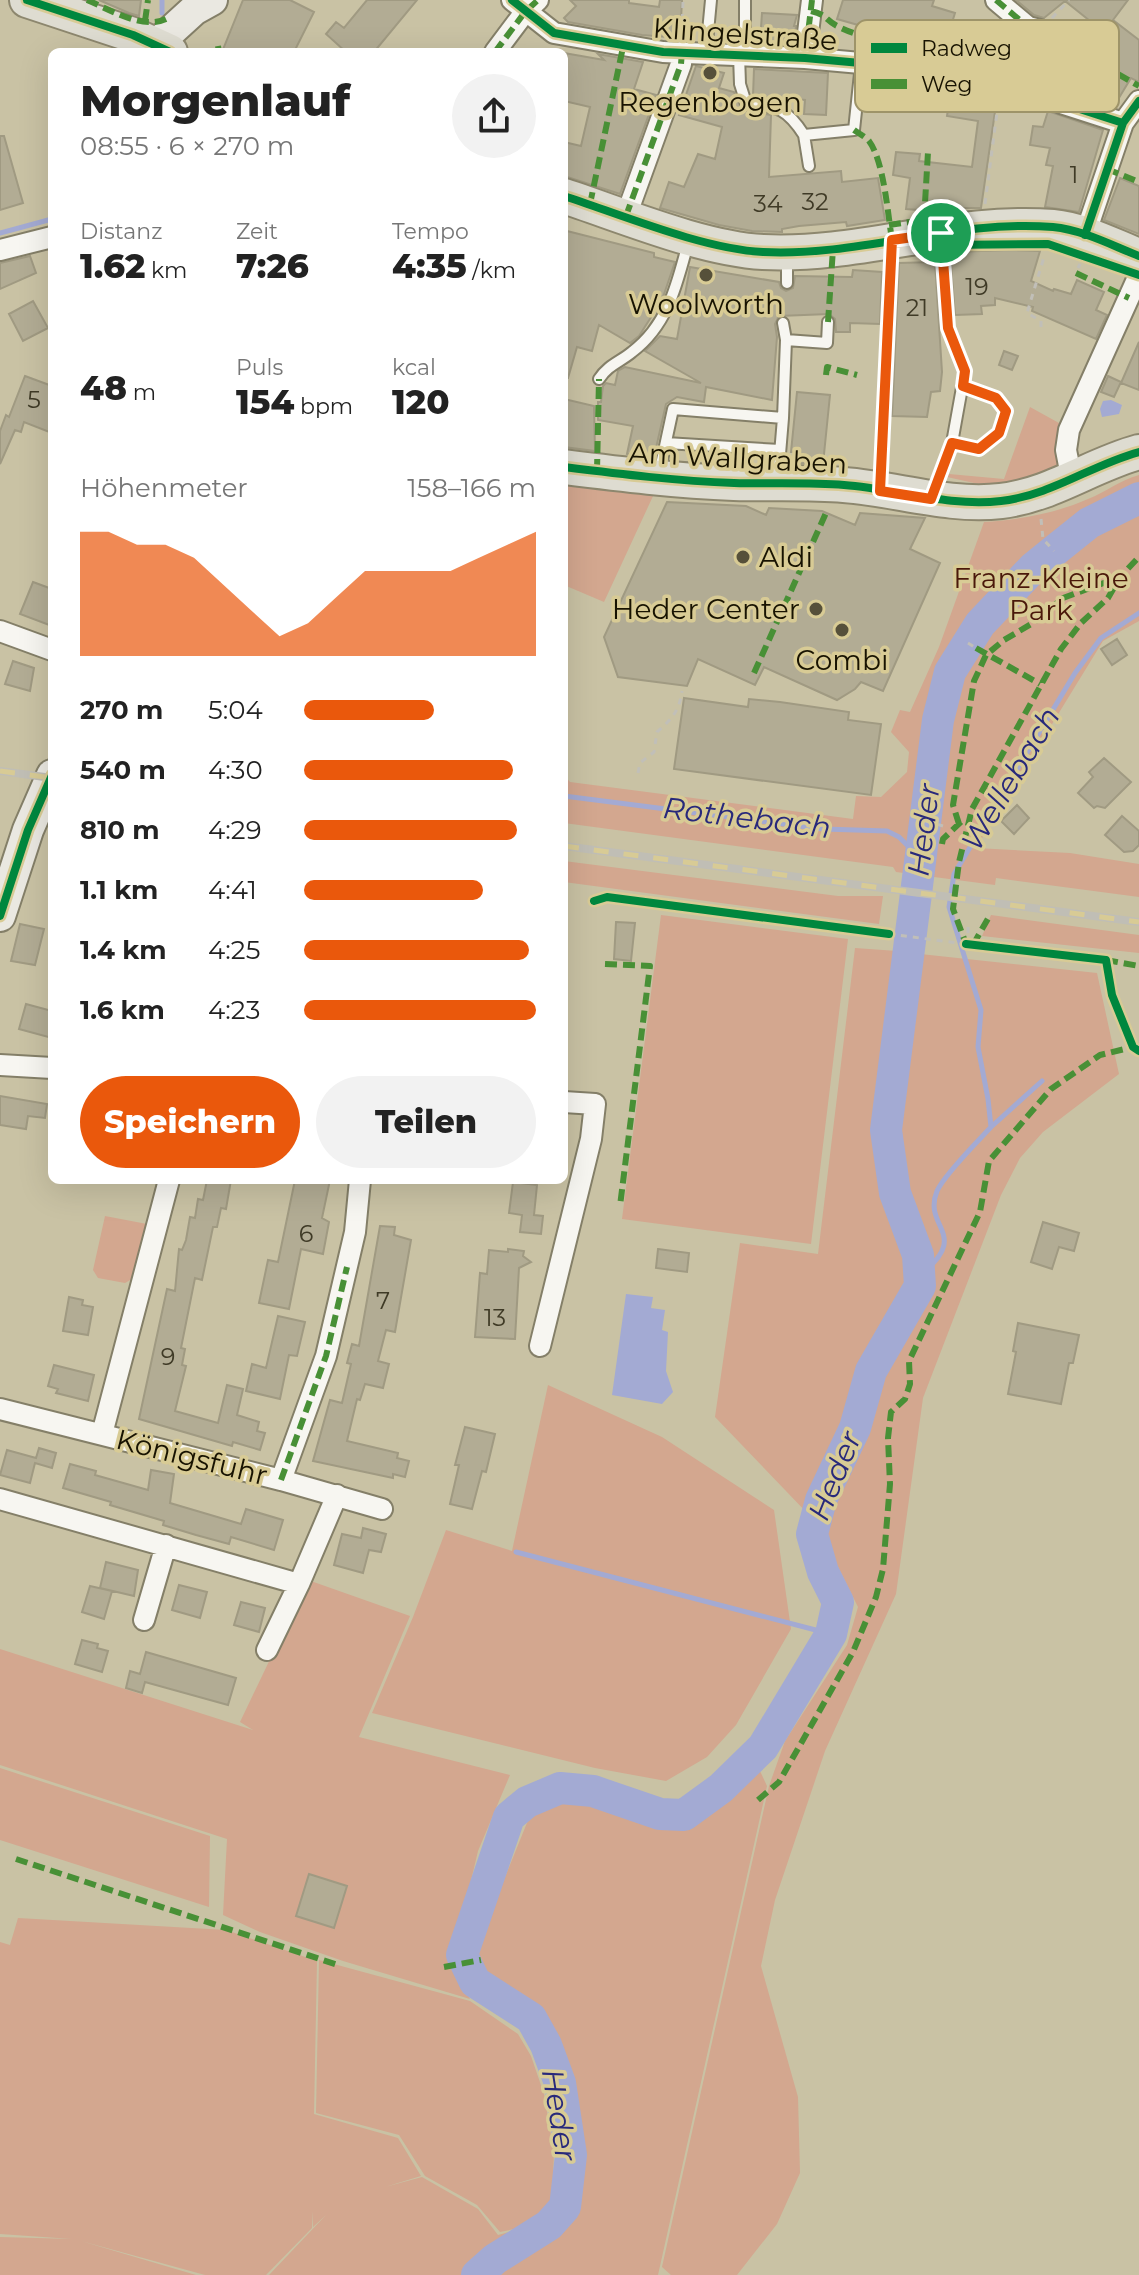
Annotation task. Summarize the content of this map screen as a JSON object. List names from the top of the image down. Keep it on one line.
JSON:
{"streets":{"main road":["Am Wallgraben"],"street":["Klingelstraße","Königsfuhr"]},"water":["Wellebach","Rothebach","Heder"],"parks":["Franz-Kleine Park"],"places":["Regenbogen","Woolworth","Aldi","Heder Center","Combi"],"house_numbers":["1","32","34","19","21","5","6","7","13","9"],"legend":["Radweg","Weg"],"page":{"heading":["Morgenlauf","08:55 · 6 × 270 m"],"stats":[["Distanz","1.62 km"],["Zeit","7:26"],["Tempo","4:35 /km"],["48 m"],["Puls","154 bpm"],["kcal","120"]],"chart":["Höhenmeter","158–166 m"],"list":[{"name":"270 m","note":"5:04"},{"name":"540 m","note":"4:30"},{"name":"810 m","note":"4:29"},{"name":"1.1 km","note":"4:41"},{"name":"1.4 km","note":"4:25"},{"name":"1.6 km","note":"4:23"}],"buttons":["Speichern","Teilen"]}}
